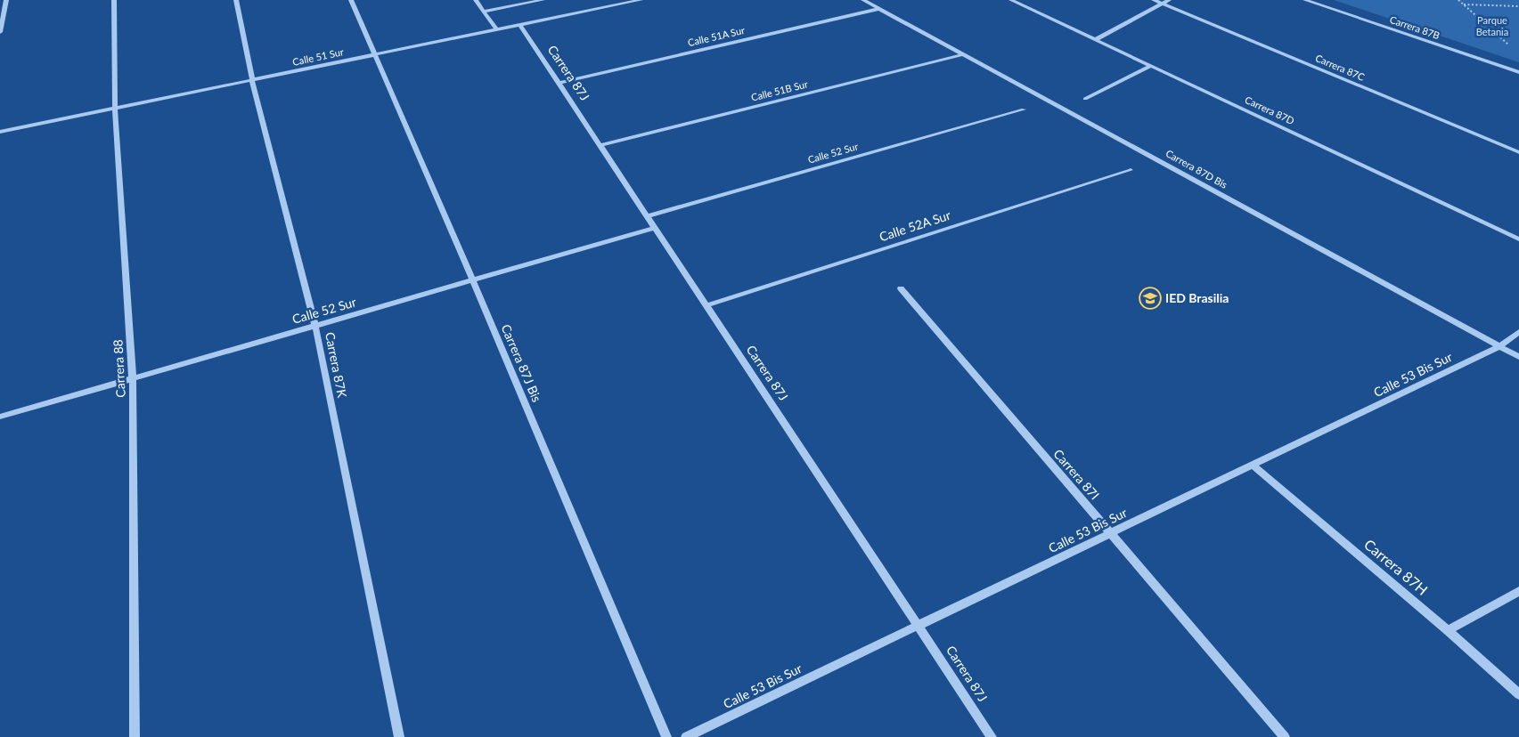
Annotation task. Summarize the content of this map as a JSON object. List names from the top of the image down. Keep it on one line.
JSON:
{"streets":{"street":["Carrera 87B","Calle 51A Sur","Calle 51 Sur","Carrera 87C","Carrera 87J","Calle 51B Sur","Carrera 87D","Calle 52 Sur","Carrera 87D Bis","Calle 52A Sur","Carrera 87J Bis","Carrera 87K","Carrera 88","Calle 53 Bis Sur","Carrera 87I","Carrera 87H"]},"crossings":[["Calle 51A Sur","Carrera 87J"],["Calle 51A Sur","Carrera 87D Bis"],["Calle 51 Sur","Carrera 87J"],["Calle 51 Sur","Carrera 87J Bis"],["Calle 51 Sur","Carrera 87K"],["Calle 51 Sur","Carrera 88"],["Carrera 87J","Calle 51B Sur"],["Carrera 87J","Calle 52 Sur"],["Carrera 87J","Calle 52A Sur"],["Carrera 87J","Calle 53 Bis Sur"],["Calle 51B Sur","Carrera 87D Bis"],["Calle 52 Sur","Carrera 87J Bis"],["Calle 52 Sur","Carrera 87K"],["Calle 52 Sur","Carrera 88"],["Carrera 87D Bis","Calle 53 Bis Sur"],["Calle 53 Bis Sur","Carrera 87I"],["Calle 53 Bis Sur","Carrera 87H"]],"parks":["Parque Betania"],"places":{"school or university":["IED Brasilia"]}}
